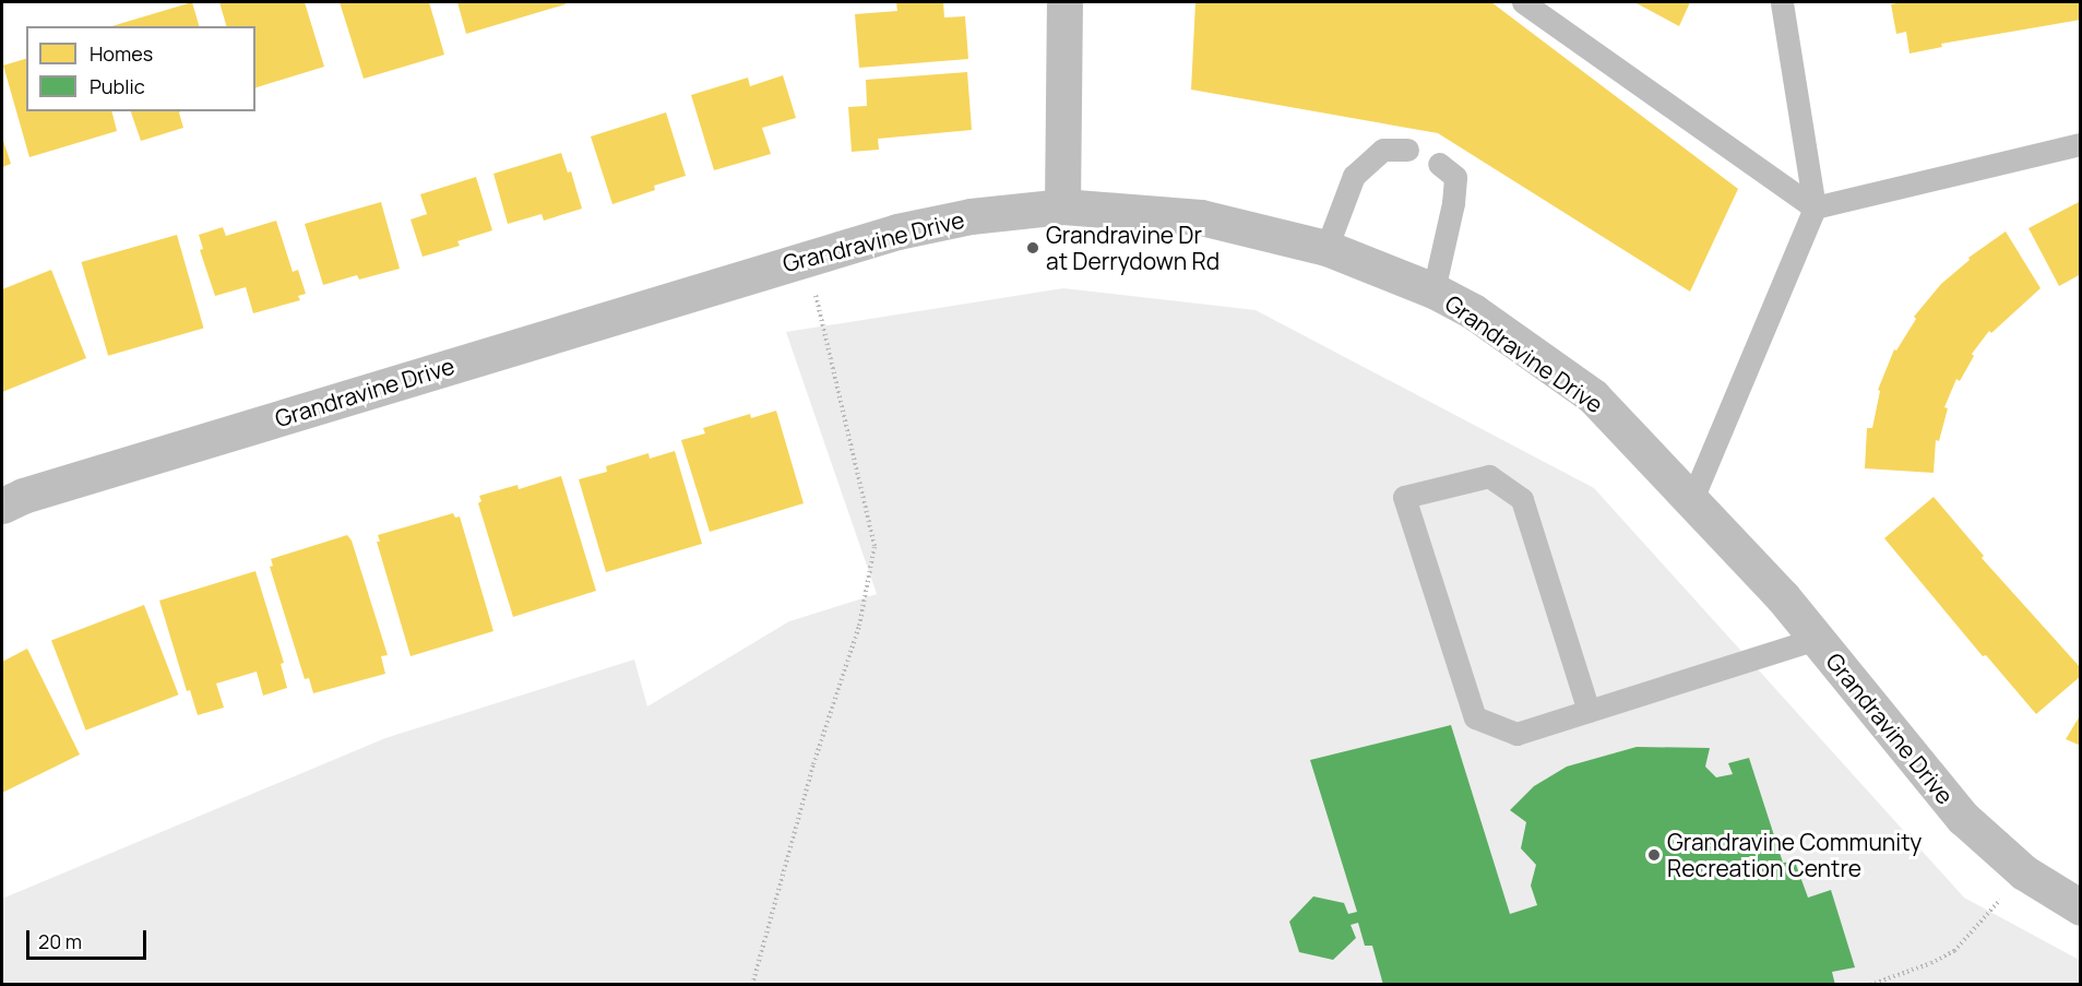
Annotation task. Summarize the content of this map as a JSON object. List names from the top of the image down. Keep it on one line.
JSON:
{"streets":{"street":["Grandravine Drive"]},"places":["Grandravine Dr at Derrydown Rd","Grandravine Community Recreation Centre"],"legend":["Homes","Public"],"scale_bar":"20 m"}
